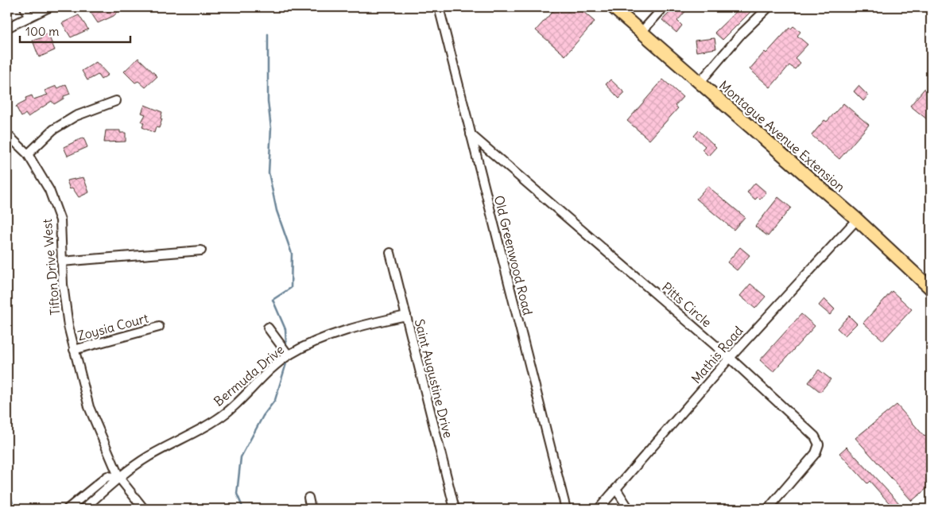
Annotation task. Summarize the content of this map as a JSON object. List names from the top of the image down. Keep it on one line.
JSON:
{"streets":{"highway":["Montague Avenue Extension"],"street":["Old Greenwood Road","Tifton Drive West","Pitts Circle","Zoysia Court","Mathis Road","Bermuda Drive","Saint Augustine Drive"]},"crossings":[["Montague Avenue Extension","Mathis Road"],["Old Greenwood Road","Pitts Circle"],["Tifton Drive West","Zoysia Court"],["Tifton Drive West","Bermuda Drive"],["Pitts Circle","Mathis Road"],["Bermuda Drive","Saint Augustine Drive"]],"scale_bar":"100 m"}
